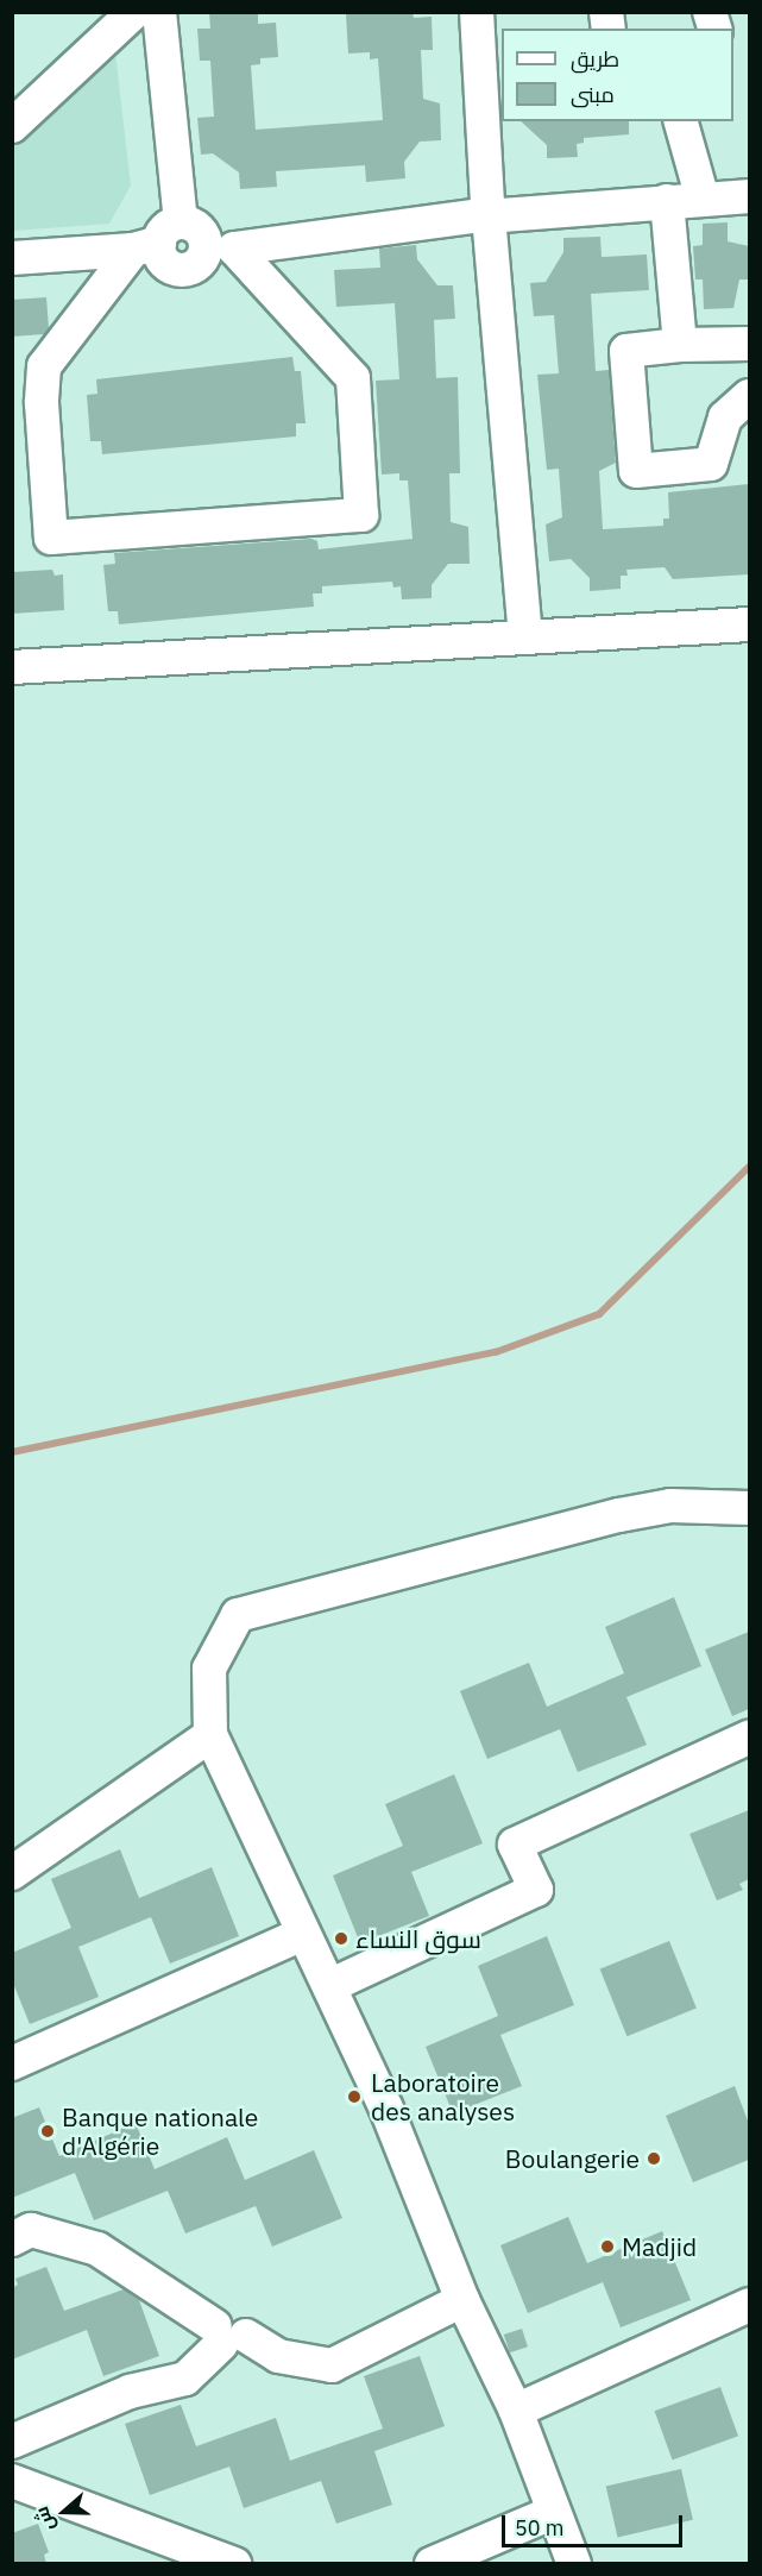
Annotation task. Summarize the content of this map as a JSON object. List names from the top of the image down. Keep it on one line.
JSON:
{"places":["سوق النساء","Laboratoire des analyses","Banque nationale d'Algérie","Boulangerie","Madjid"],"legend":["طريق","مبنى"],"scale_bar":"50 m","north":"left"}
